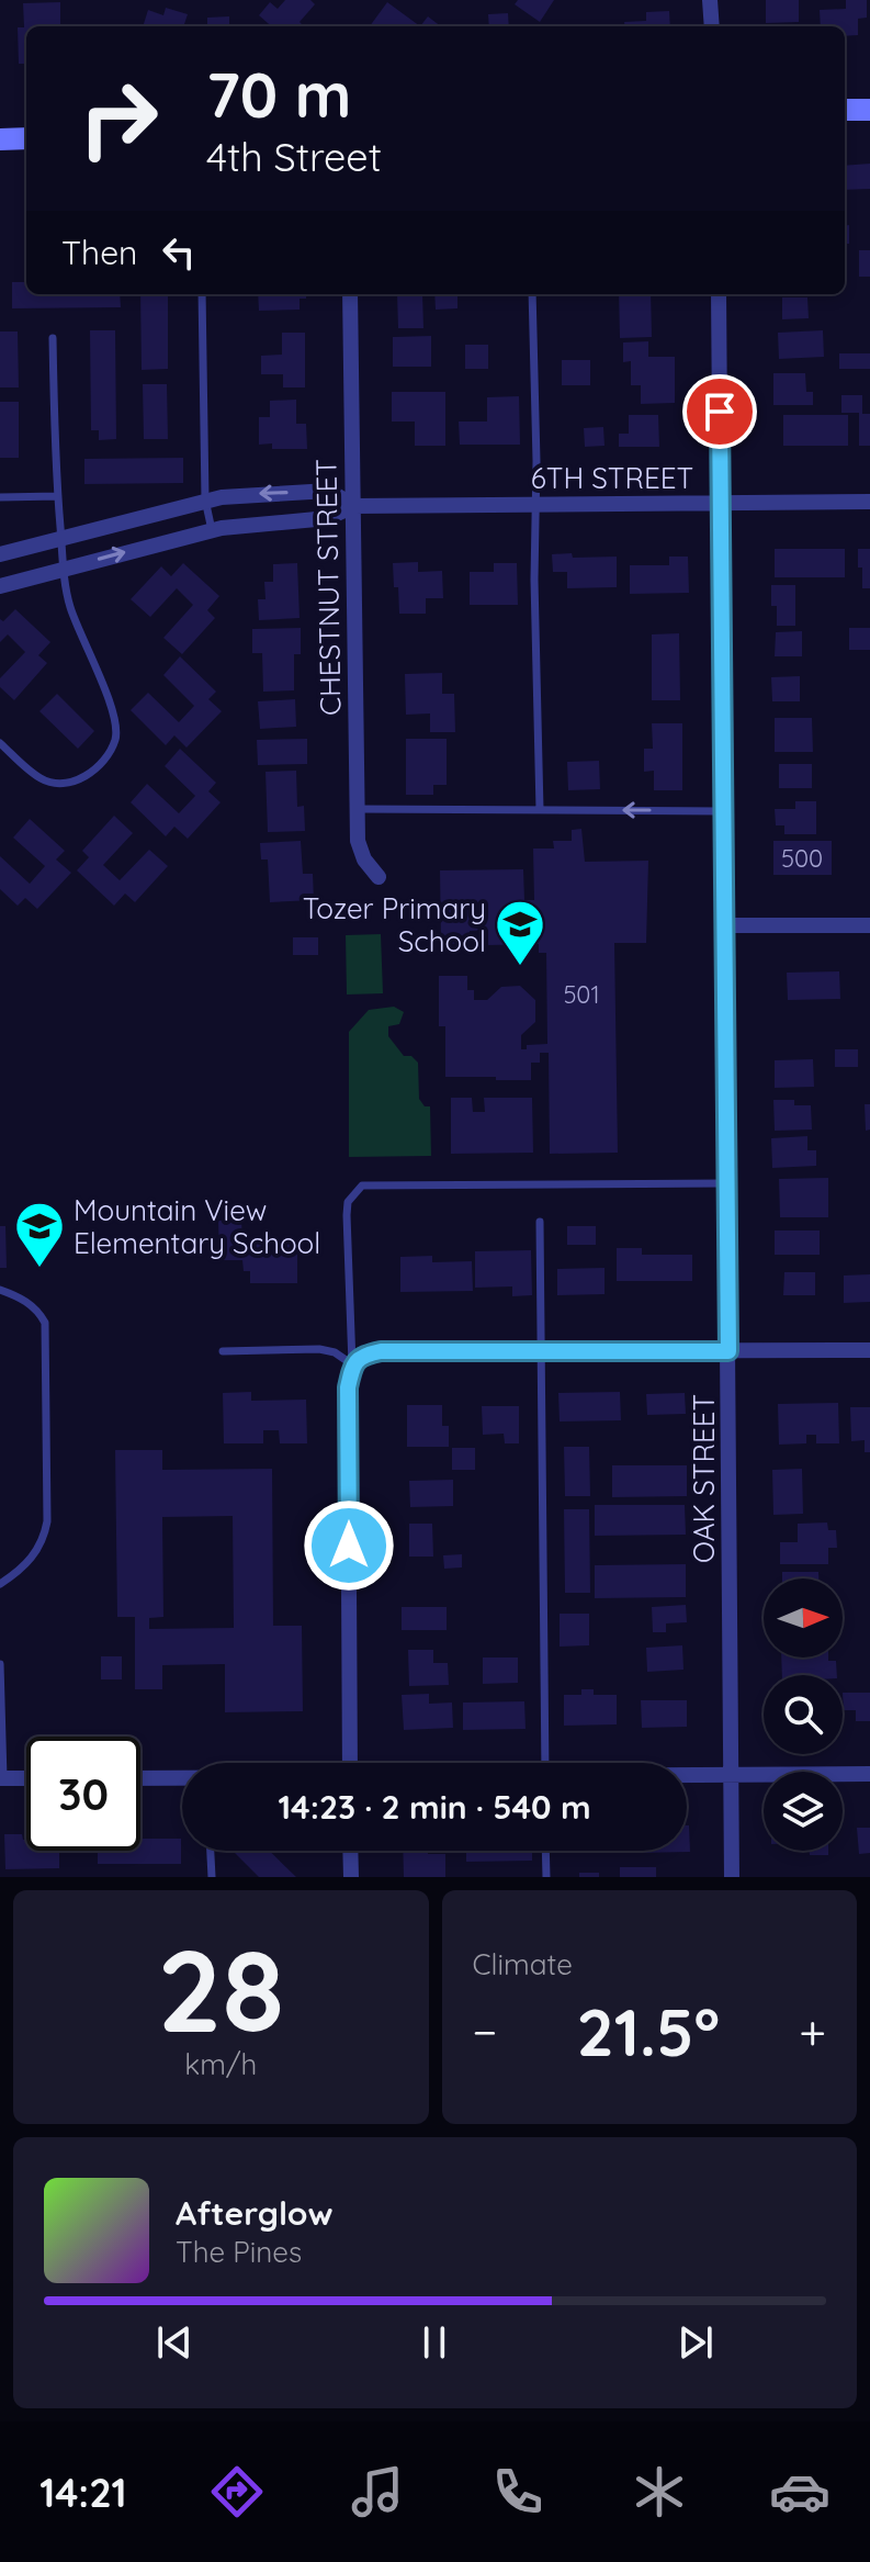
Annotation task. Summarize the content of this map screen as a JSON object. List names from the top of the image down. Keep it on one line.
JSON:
{"streets":{"street":["6TH STREET","CHESTNUT STREET","OAK STREET"]},"crossings":[["6TH STREET","CHESTNUT STREET"],["6TH STREET","OAK STREET"]],"places":{"school or university":["Tozer Primary School","Mountain View Elementary School"]},"house_numbers":["500","501"],"north":"right","page":{"turn":["70 m","4th Street"],"then":"Then","limit":"30","trip":"14:23 · 2 min · 540 m","tile":[["28","km/h"],"Climate"],"heat":["−","21.5°","+"],"song":["Afterglow","The Pines"],"tabs":"14:21"}}
